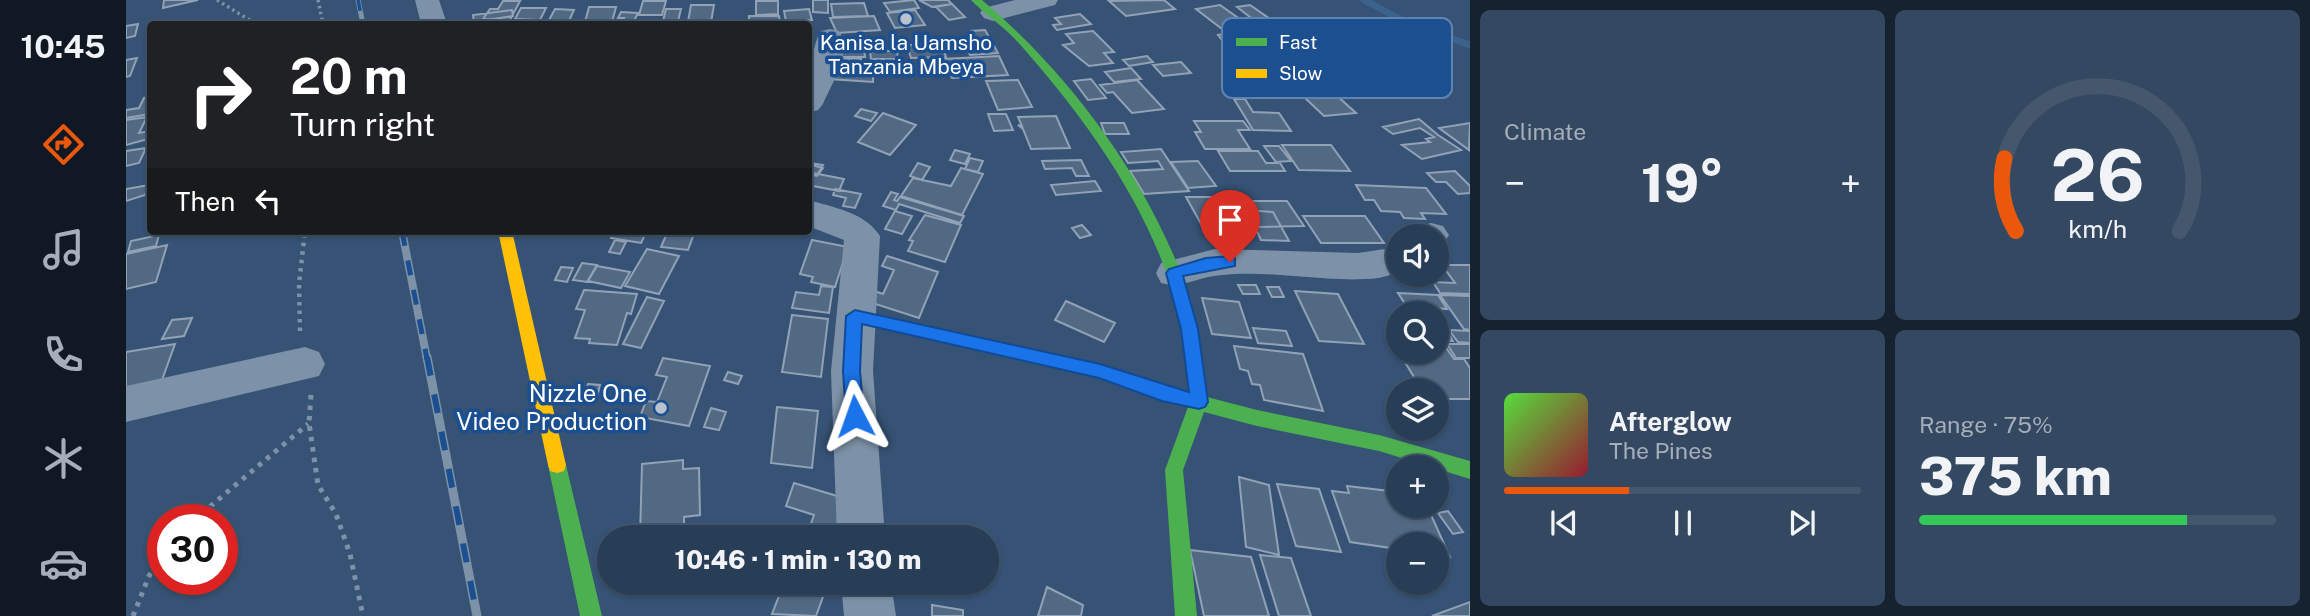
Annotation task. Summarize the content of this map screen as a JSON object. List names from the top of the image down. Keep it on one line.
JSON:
{"places":["Kanisa la Uamsho Tanzania Mbeya","Nizzle One Video Production"],"legend":["Fast","Slow"],"page":{"tabs":"10:45","tile":["Climate",["Range · 75%","375 km"]],"turn":["20 m","Turn right"],"heat":["−","19°","+"],"then":"Then","map_buttons":["+","−"],"song":["Afterglow","The Pines"],"limit":"30","trip":"10:46 · 1 min · 130 m","gauge":["26","km/h"]}}
